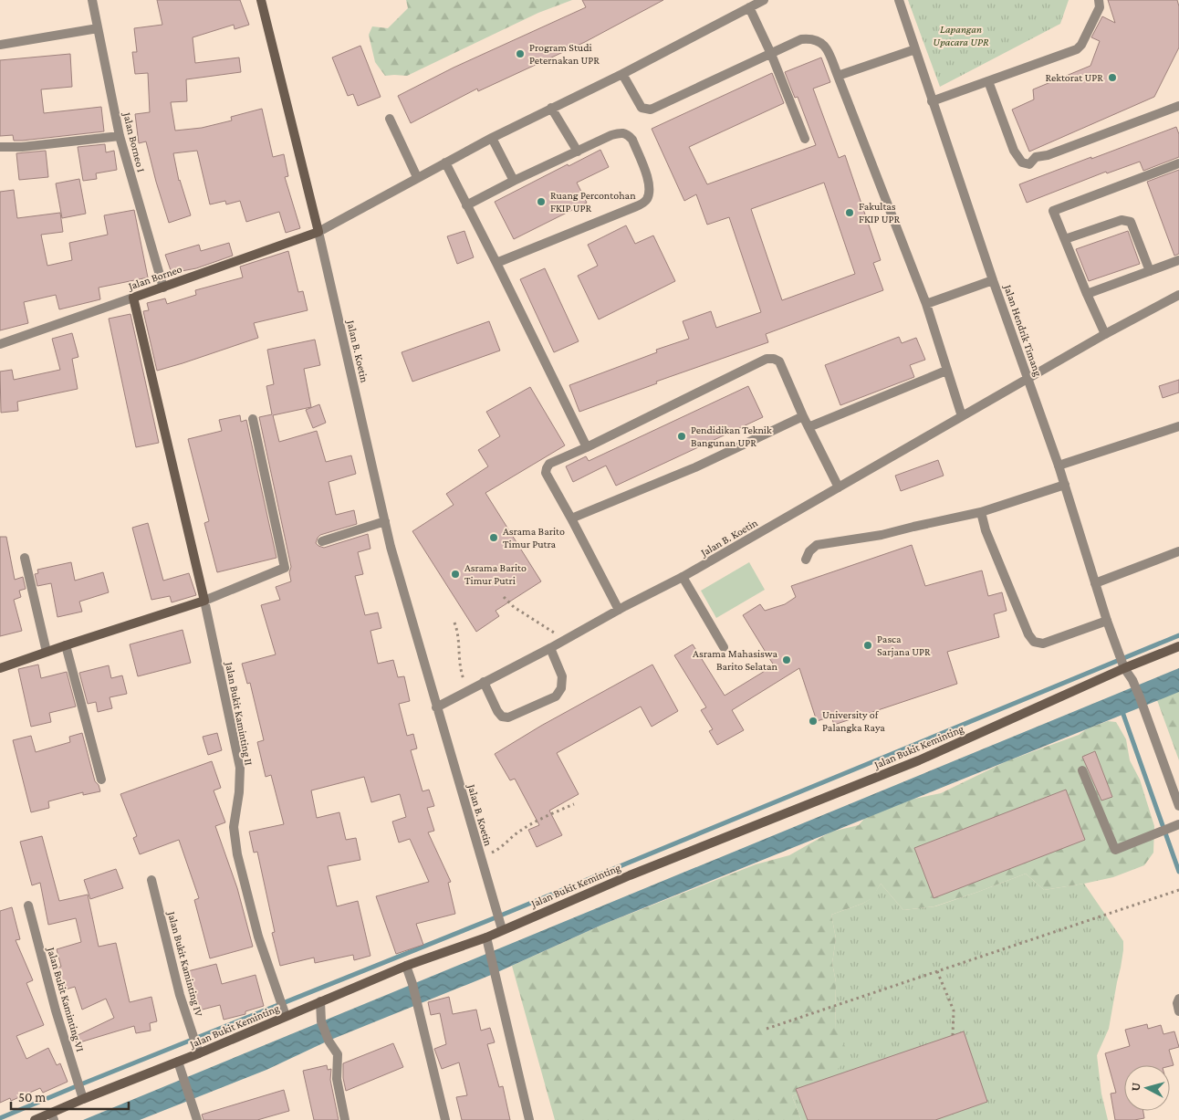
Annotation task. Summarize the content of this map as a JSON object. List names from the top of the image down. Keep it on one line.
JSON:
{"streets":{"main road":["Jalan Borneo","Jalan B. Koetin","Jalan Bukit Keminting"],"street":["Jalan Borneo I","Jalan Hendrik Timang","Jalan Bukit Kaminting II","Jalan Bukit Kaminting IV","Jalan Bukit Kaminting VI"]},"crossings":[["Jalan Borneo I","Jalan Borneo"],["Jalan Borneo","Jalan B. Koetin"],["Jalan Hendrik Timang","Jalan B. Koetin"],["Jalan Hendrik Timang","Jalan Bukit Keminting"],["Jalan B. Koetin","Jalan Bukit Keminting"],["Jalan Bukit Kaminting II","Jalan Bukit Keminting"],["Jalan Bukit Keminting","Jalan Bukit Kaminting IV"],["Jalan Bukit Keminting","Jalan Bukit Kaminting VI"]],"parks":["Lapangan Upacara UPR"],"places":["Program Studi Peternakan UPR","Rektorat UPR","Ruang Percontohan FKIP UPR","Fakultas FKIP UPR","Pendidikan Teknik Bangunan UPR","Asrama Barito Timur Putra","Asrama Barito Timur Putri","Pasca Sarjana UPR","Asrama Mahasiswa Barito Selatan","University of Palangka Raya"],"scale_bar":"50 m","north":"left"}
